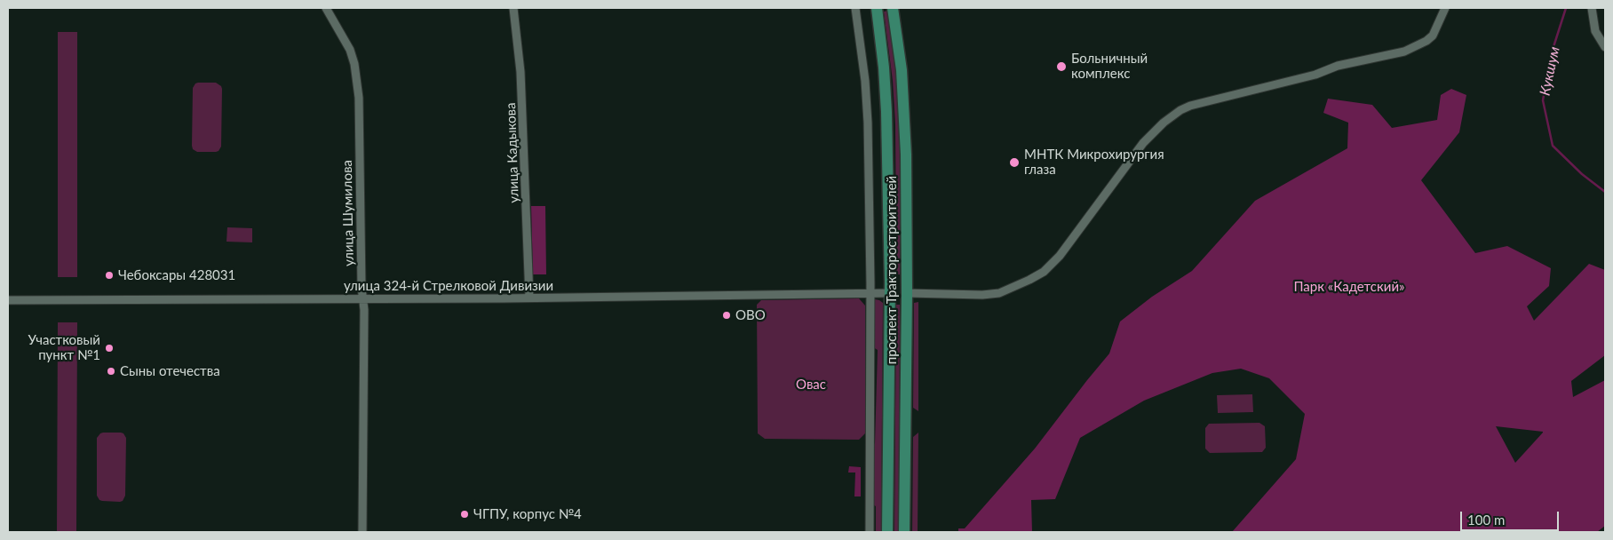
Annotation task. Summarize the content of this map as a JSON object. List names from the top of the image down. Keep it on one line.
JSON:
{"streets":{"main road":["проспект Тракторостроителей"],"street":["улица Кадыкова","улица Шумилова","улица 324-й Стрелковой Дивизии"]},"crossings":[["улица Кадыкова","улица 324-й Стрелковой Дивизии"],["улица Шумилова","улица 324-й Стрелковой Дивизии"],["проспект Тракторостроителей","улица 324-й Стрелковой Дивизии"]],"water":["Кукшум"],"parks":["Парк «Кадетский»","Овас"],"places":["Больничный комплекс","МНТК Микрохирургия глаза","Чебоксары 428031","ОВО","Участковый пункт №1","Сыны отечества","ЧГПУ, корпус №4"],"scale_bar":"100 m"}
